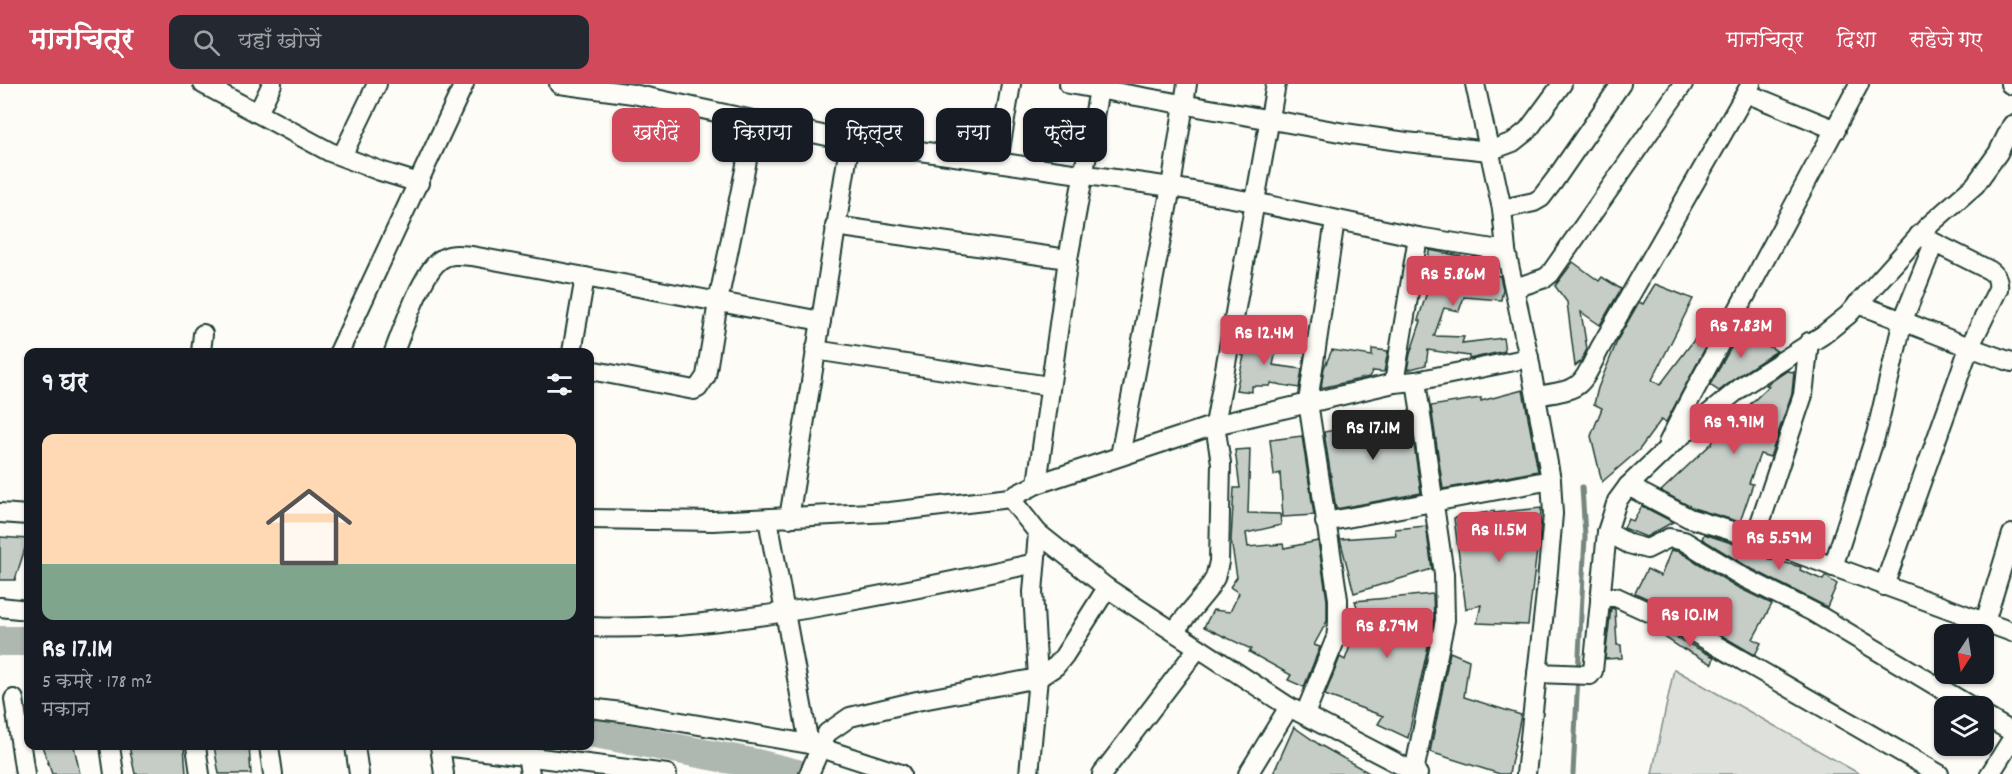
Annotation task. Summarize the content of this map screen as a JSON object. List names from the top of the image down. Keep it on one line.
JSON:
{"north":"bottom","page":{"header":"मानचित्र","search":"यहाँ खोजें","nav":["मानचित्र","दिशा","सहेजे गए"],"chip":["खरीदें","किराया","फ़िल्टर","नया","फ़्लैट"],"price":["Rs 5.86M","Rs 7.83M","Rs 12.4M","Rs 9.91M","Rs 17.1M","Rs 11.5M","Rs 5.59M","Rs 10.1M","Rs 8.79M"],"heading":"9 घर","list":[{"name":"Rs 17.1M","note":"5 कमरे · 178 m² · मकान"}]}}
